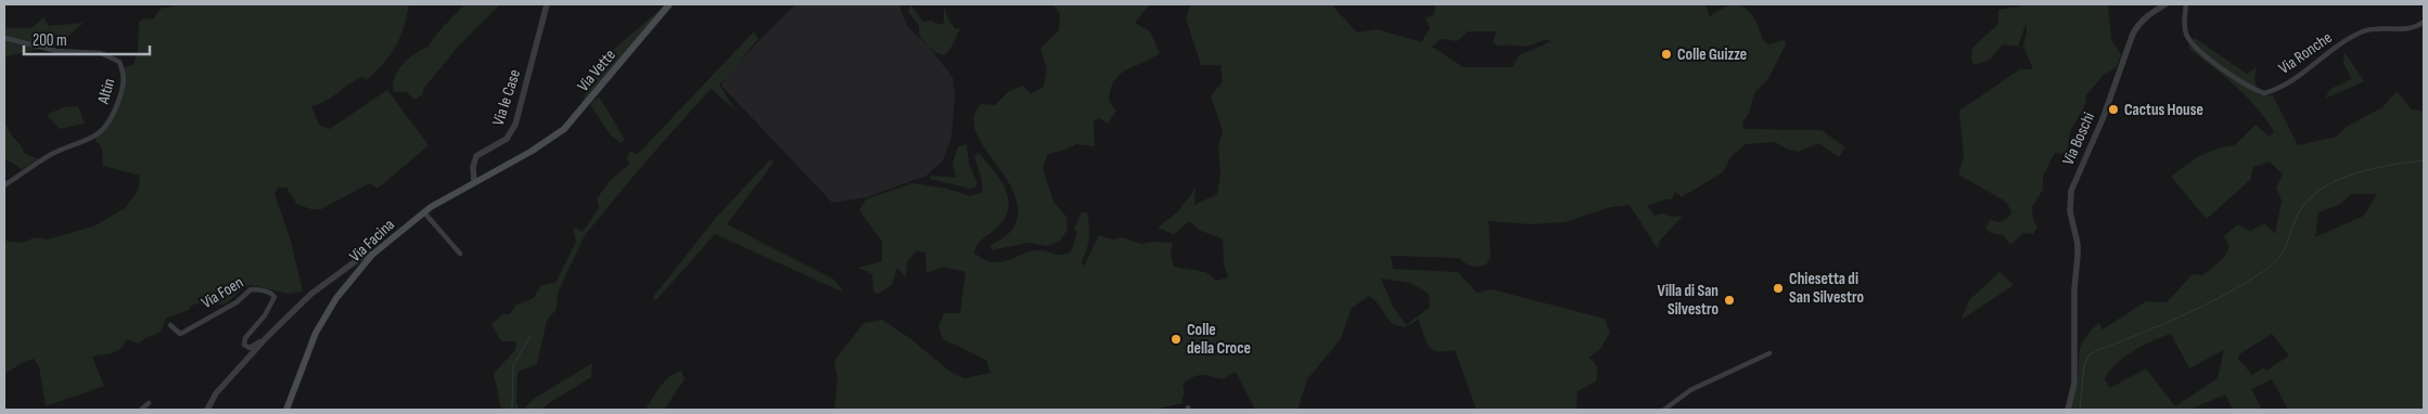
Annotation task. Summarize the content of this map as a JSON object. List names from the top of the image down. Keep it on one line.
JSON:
{"streets":{"main road":["Via Vette","Via Facina"],"street":["Via Ronche","Altin","Via le Case","Via Boschi","Via Foen"]},"crossings":[["Via Vette","Via Facina"],["Via le Case","Via Facina"],["Via Facina","Via Foen"]],"places":["Colle Guizze","Cactus House","Chiesetta di San Silvestro","Villa di San Silvestro","Colle della Croce"],"scale_bar":"200 m"}
